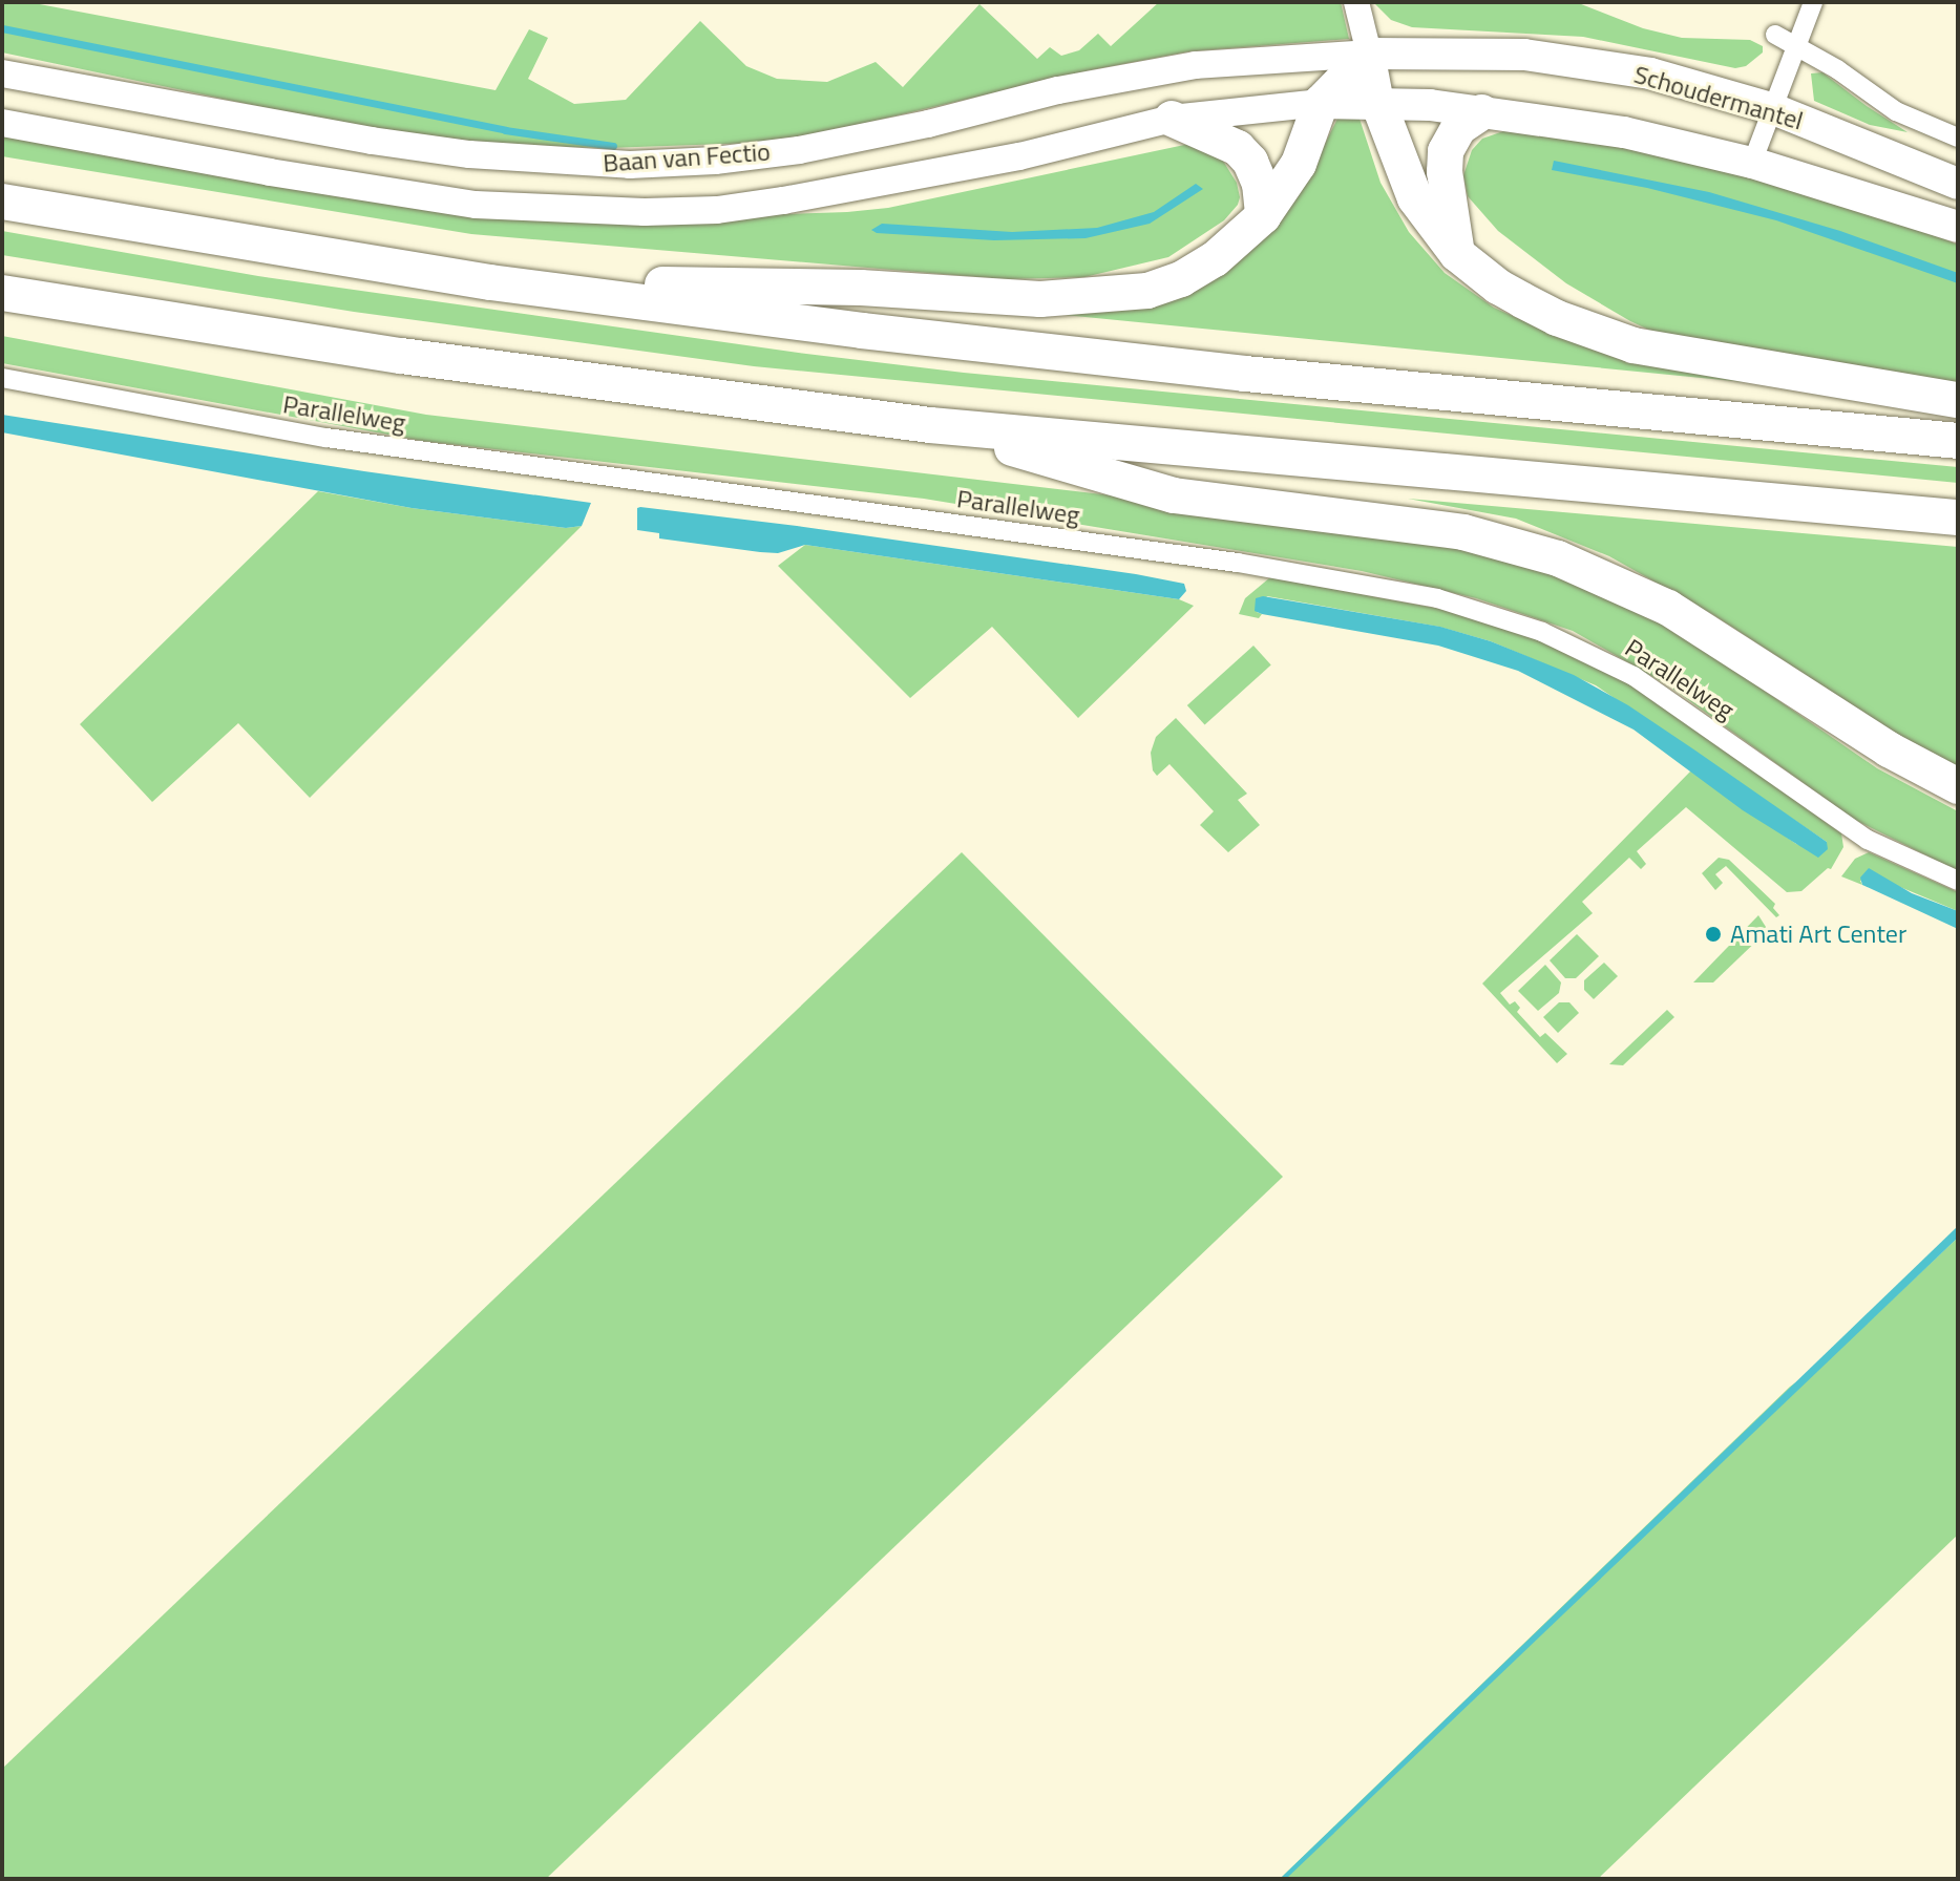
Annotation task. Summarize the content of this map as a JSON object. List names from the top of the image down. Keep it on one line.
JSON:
{"streets":{"main road":["Schoudermantel","Baan van Fectio"],"street":["Parallelweg"]},"crossings":[["Schoudermantel","Baan van Fectio"]],"places":["Amati Art Center"]}
